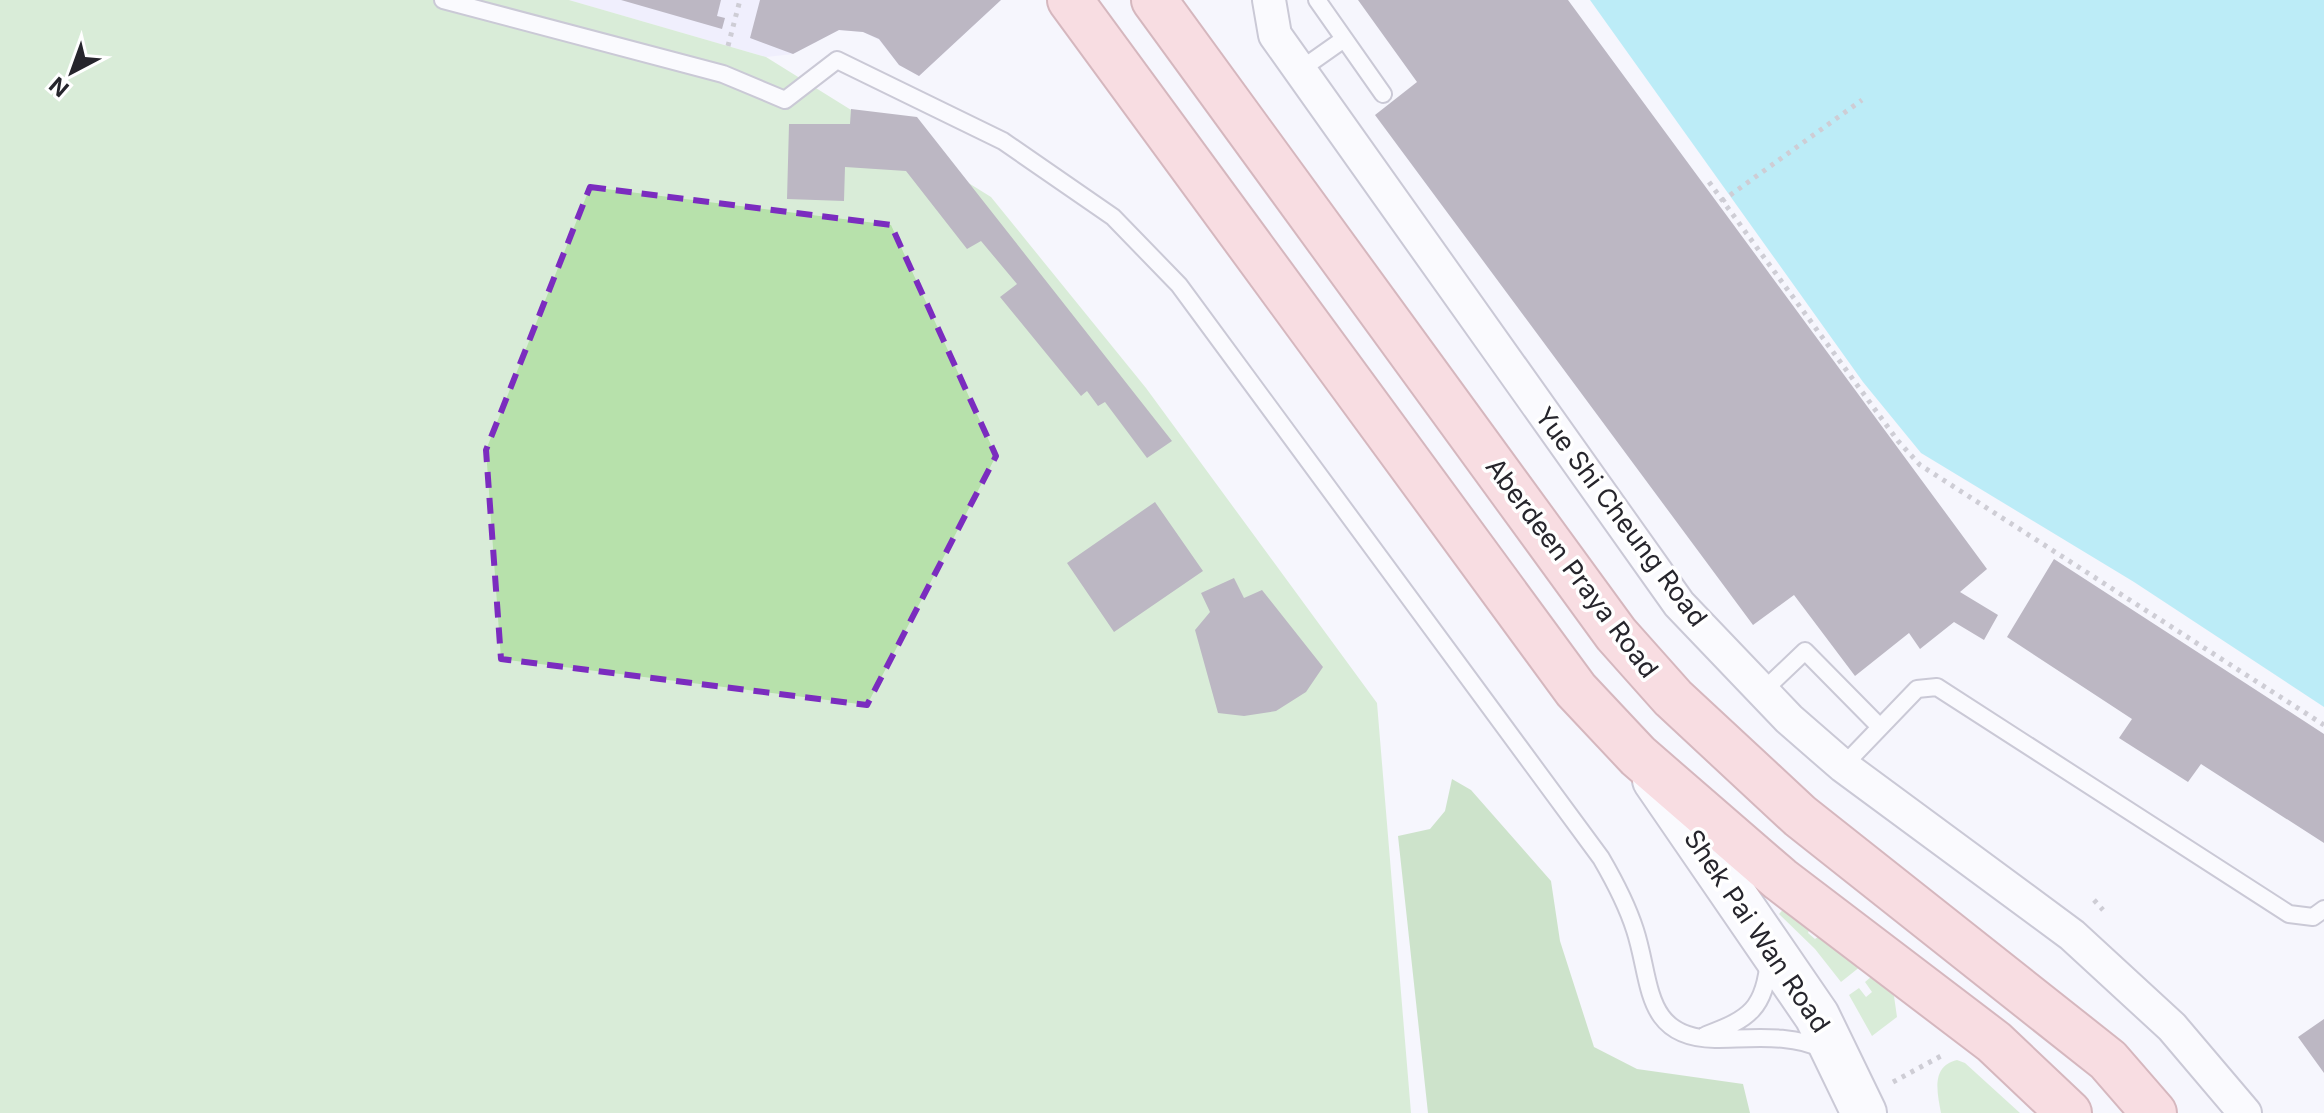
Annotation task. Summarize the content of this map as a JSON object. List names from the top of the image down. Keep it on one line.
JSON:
{"streets":{"main road":["Aberdeen Praya Road","Shek Pai Wan Road"],"street":["Yue Shi Cheung Road"]},"north":"bottom left"}
